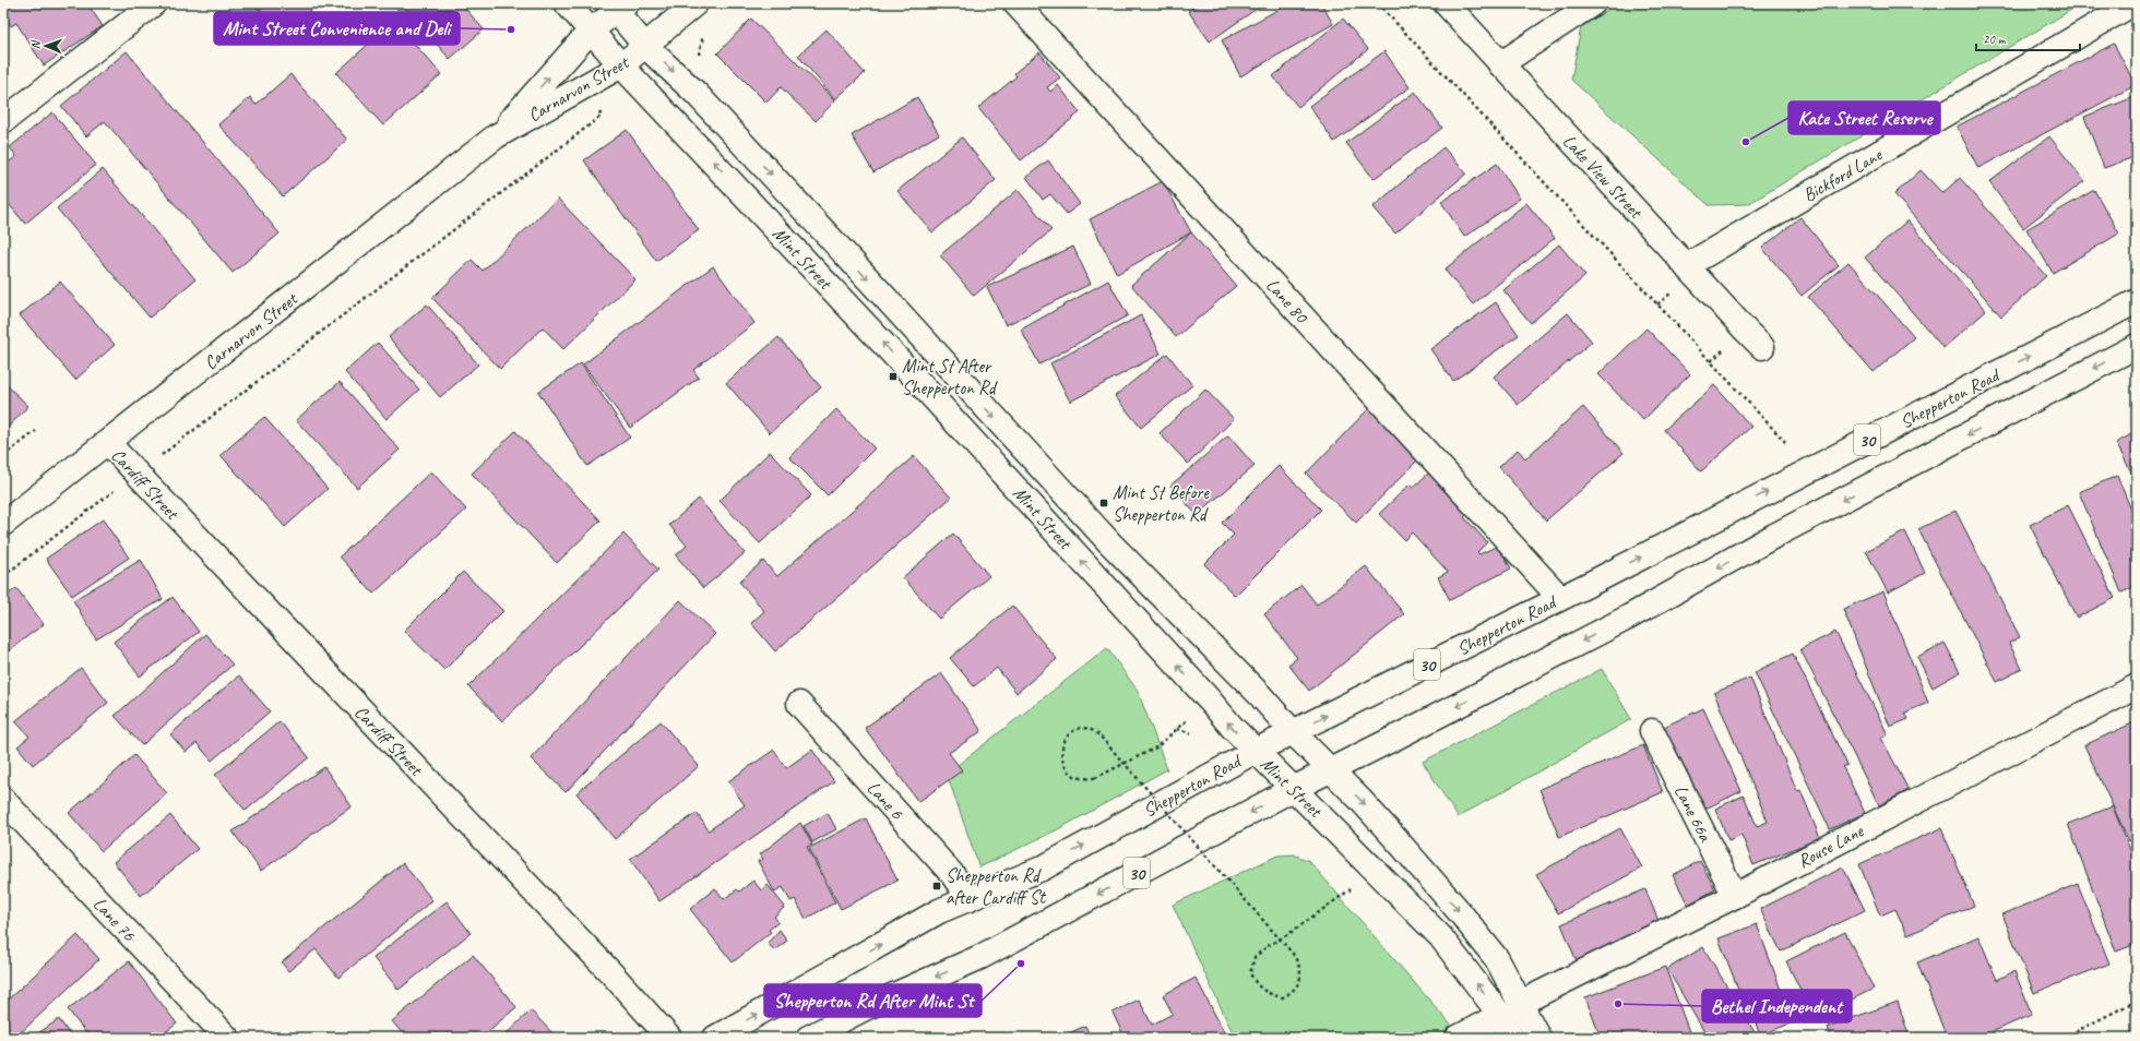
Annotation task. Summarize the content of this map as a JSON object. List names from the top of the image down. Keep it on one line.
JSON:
{"streets":{"main road":["Carnarvon Street","Bickford Lane","Lake View Street","Mint Street","Lane 80","Shepperton Road","30","Cardiff Street","Lane 6","Lane 66a","Rouse Lane","Lane 76"]},"crossings":[["Carnarvon Street","Mint Street"],["Carnarvon Street","Cardiff Street"],["Bickford Lane","Lake View Street"],["Mint Street","Shepperton Road"],["Mint Street","30"],["Mint Street","Rouse Lane"],["Lane 80","Shepperton Road"],["Shepperton Road","Lane 6"],["Lane 66a","Rouse Lane"]],"places":{"other":["Mint Street Convenience and Deli","Kate Street Reserve","Shepperton Rd After Mint St","Bethel Independent"],"transit":["Mint St After Shepperton Rd","Mint St Before Shepperton Rd","Shepperton Rd after Cardiff St"]},"scale_bar":"20 m","north":"left"}
